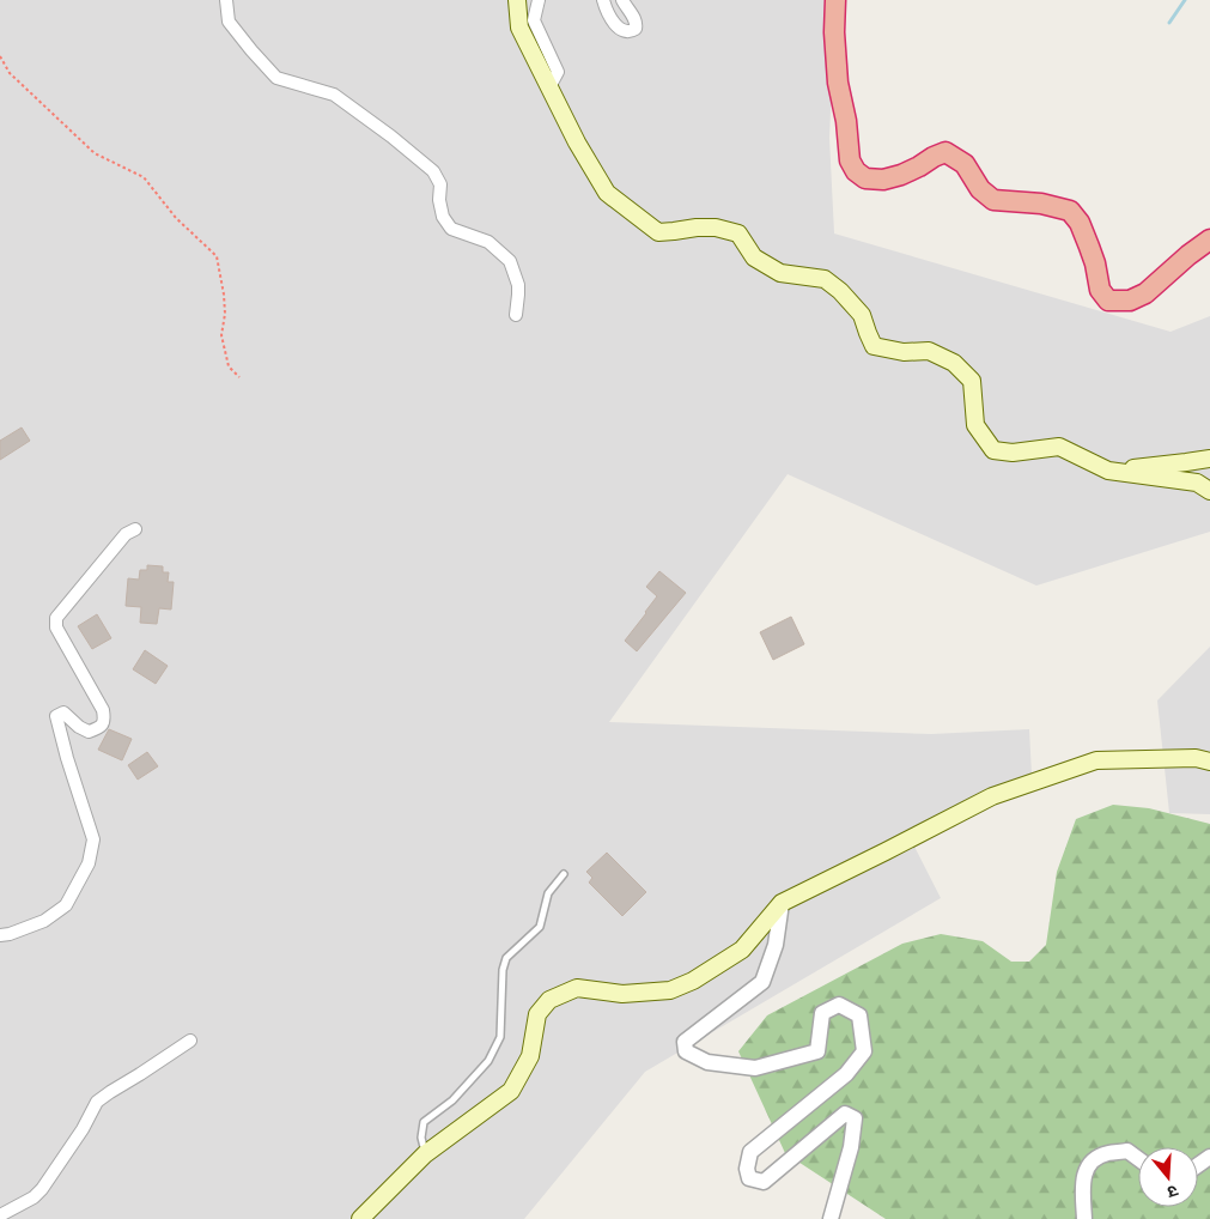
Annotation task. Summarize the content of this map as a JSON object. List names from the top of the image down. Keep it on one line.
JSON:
{"north":"bottom"}
